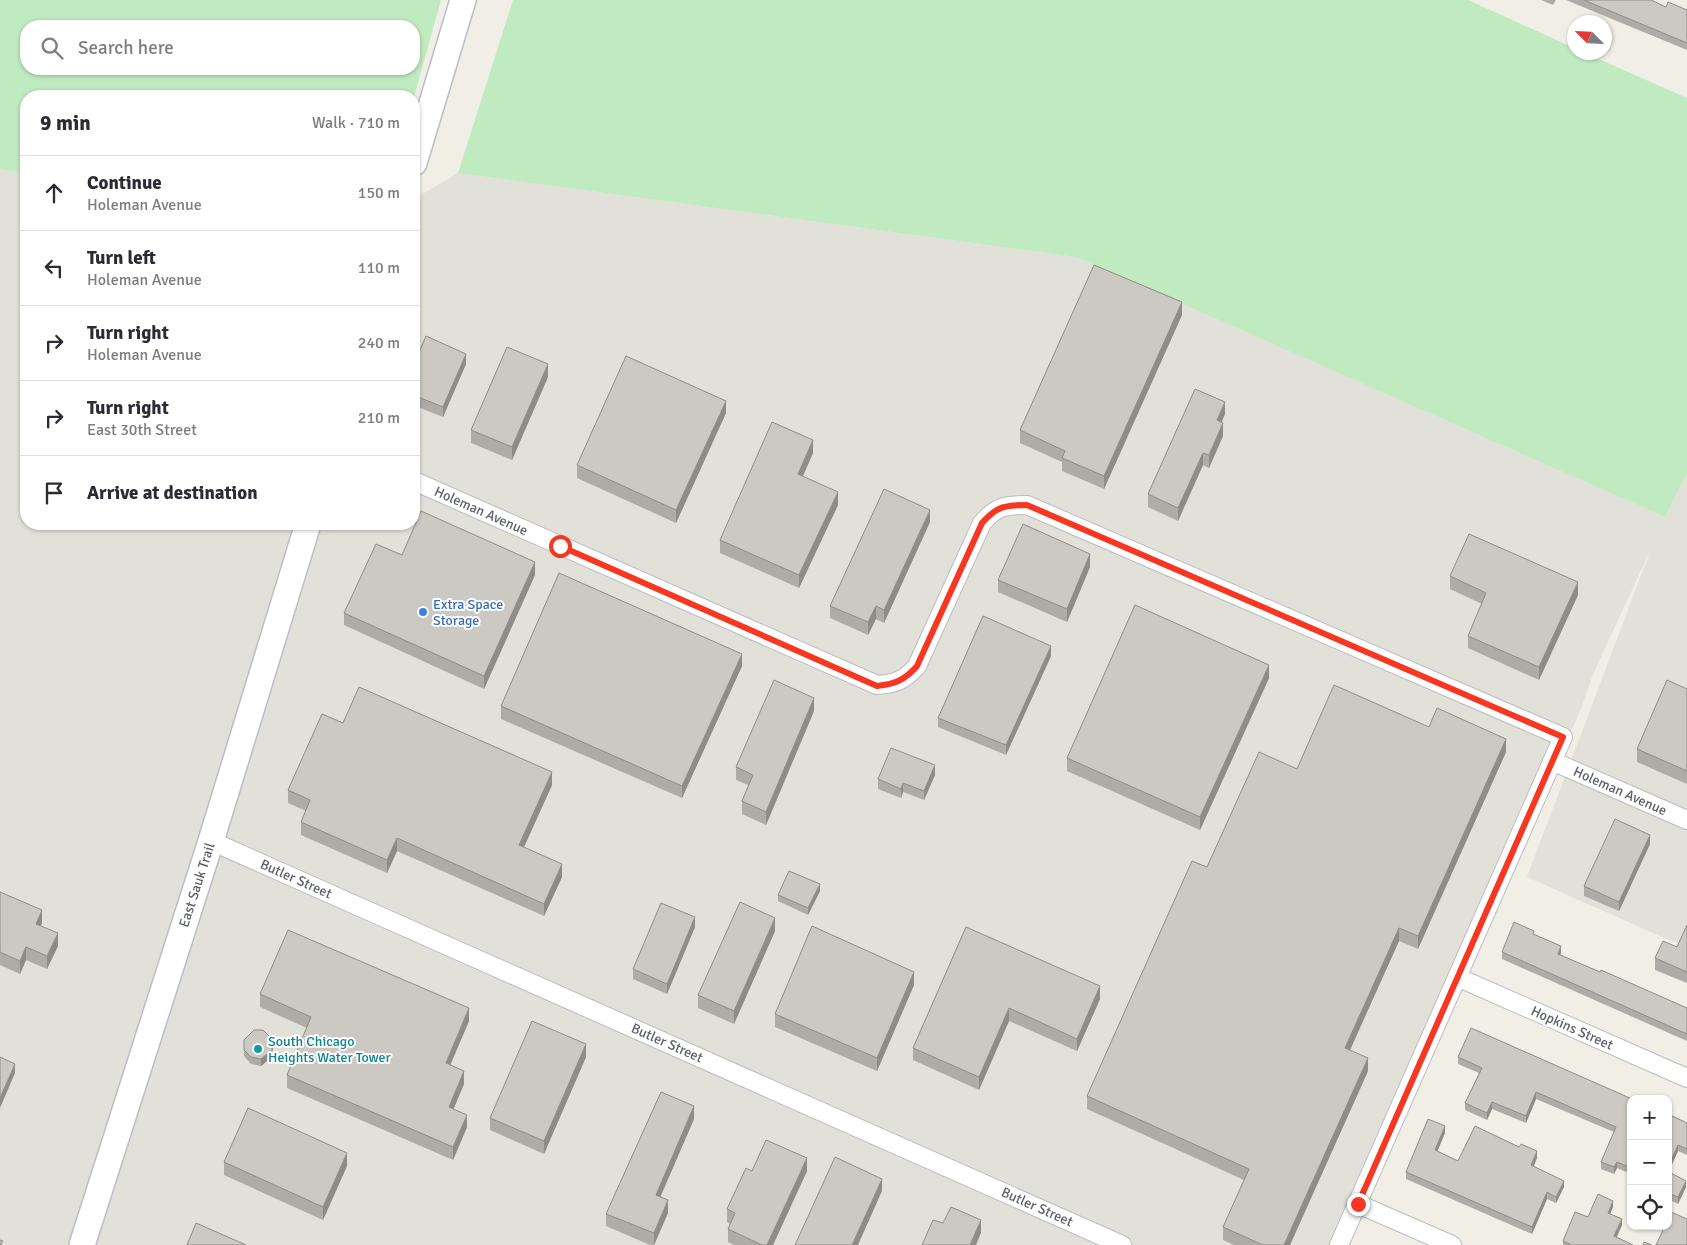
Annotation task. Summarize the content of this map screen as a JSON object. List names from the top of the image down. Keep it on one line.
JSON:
{"streets":{"main road":["East Sauk Trail"],"street":["Holeman Avenue","Butler Street","Hopkins Street"]},"crossings":[["Butler Street","East Sauk Trail"]],"places":["Extra Space Storage","South Chicago Heights Water Tower"],"north":"top left","page":{"search":"Search here","heading":["9 min","Walk · 710 m"],"list":[["Continue","Holeman Avenue","150 m"],["Turn left","Holeman Avenue","110 m"],["Turn right","Holeman Avenue","240 m"],["Turn right","East 30th Street","210 m"],"Arrive at destination"],"map_buttons":["+","−"]}}
